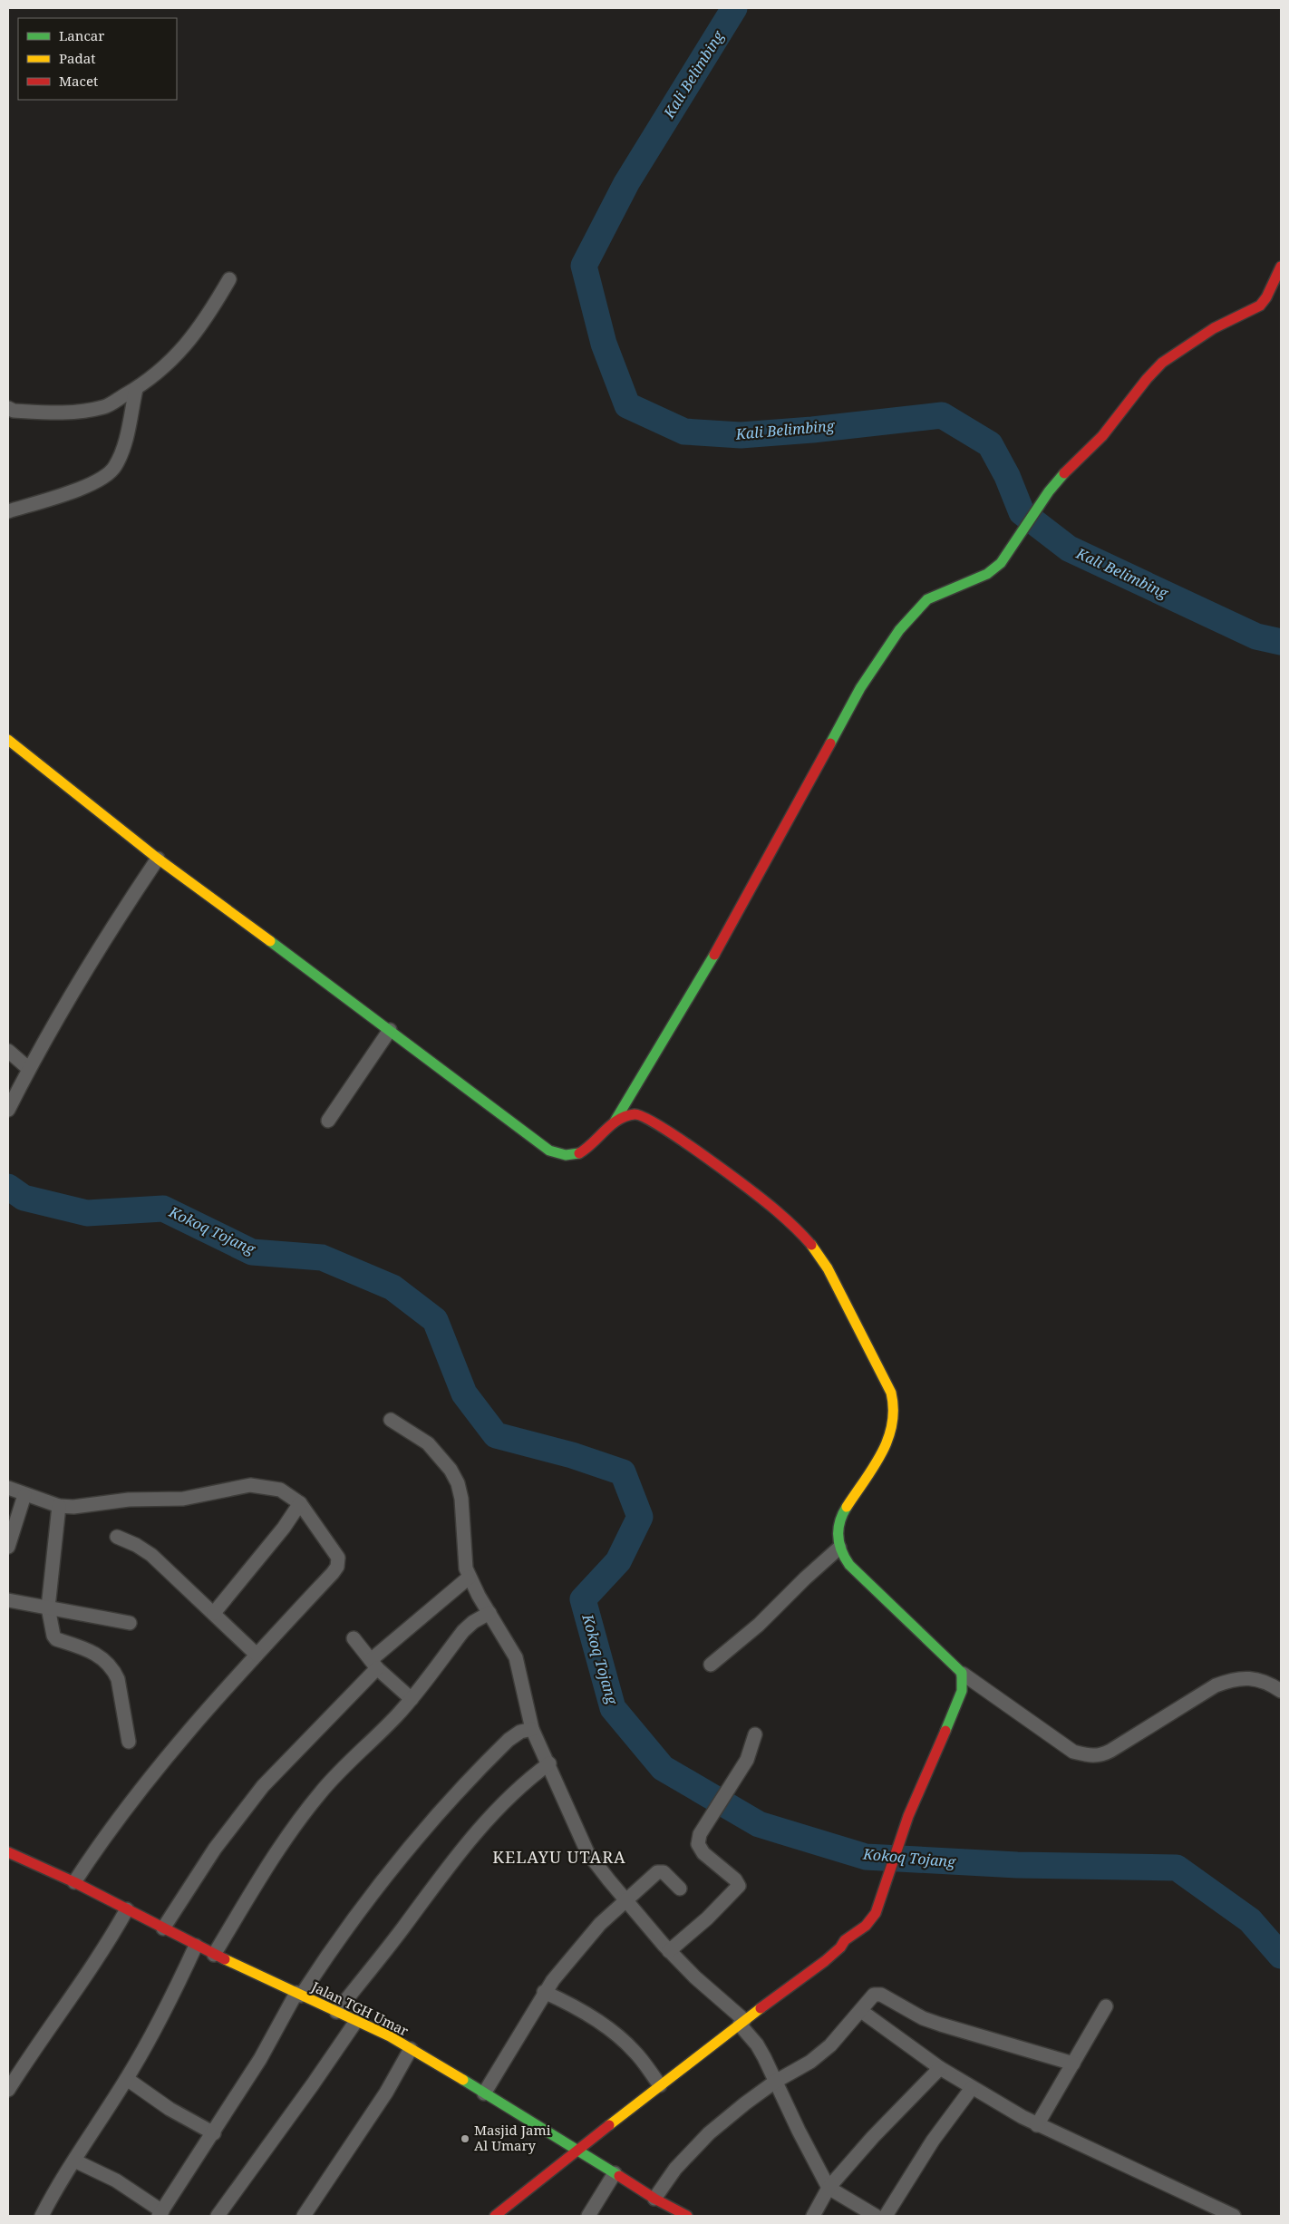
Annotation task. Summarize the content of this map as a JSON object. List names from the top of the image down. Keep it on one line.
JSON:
{"streets":{"street":["Jalan TGH Umar"]},"districts":["KELAYU UTARA"],"water":["Kali Belimbing","Kokoq Tojang"],"places":["Masjid Jami Al Umary"],"legend":["Lancar","Padat","Macet"]}
